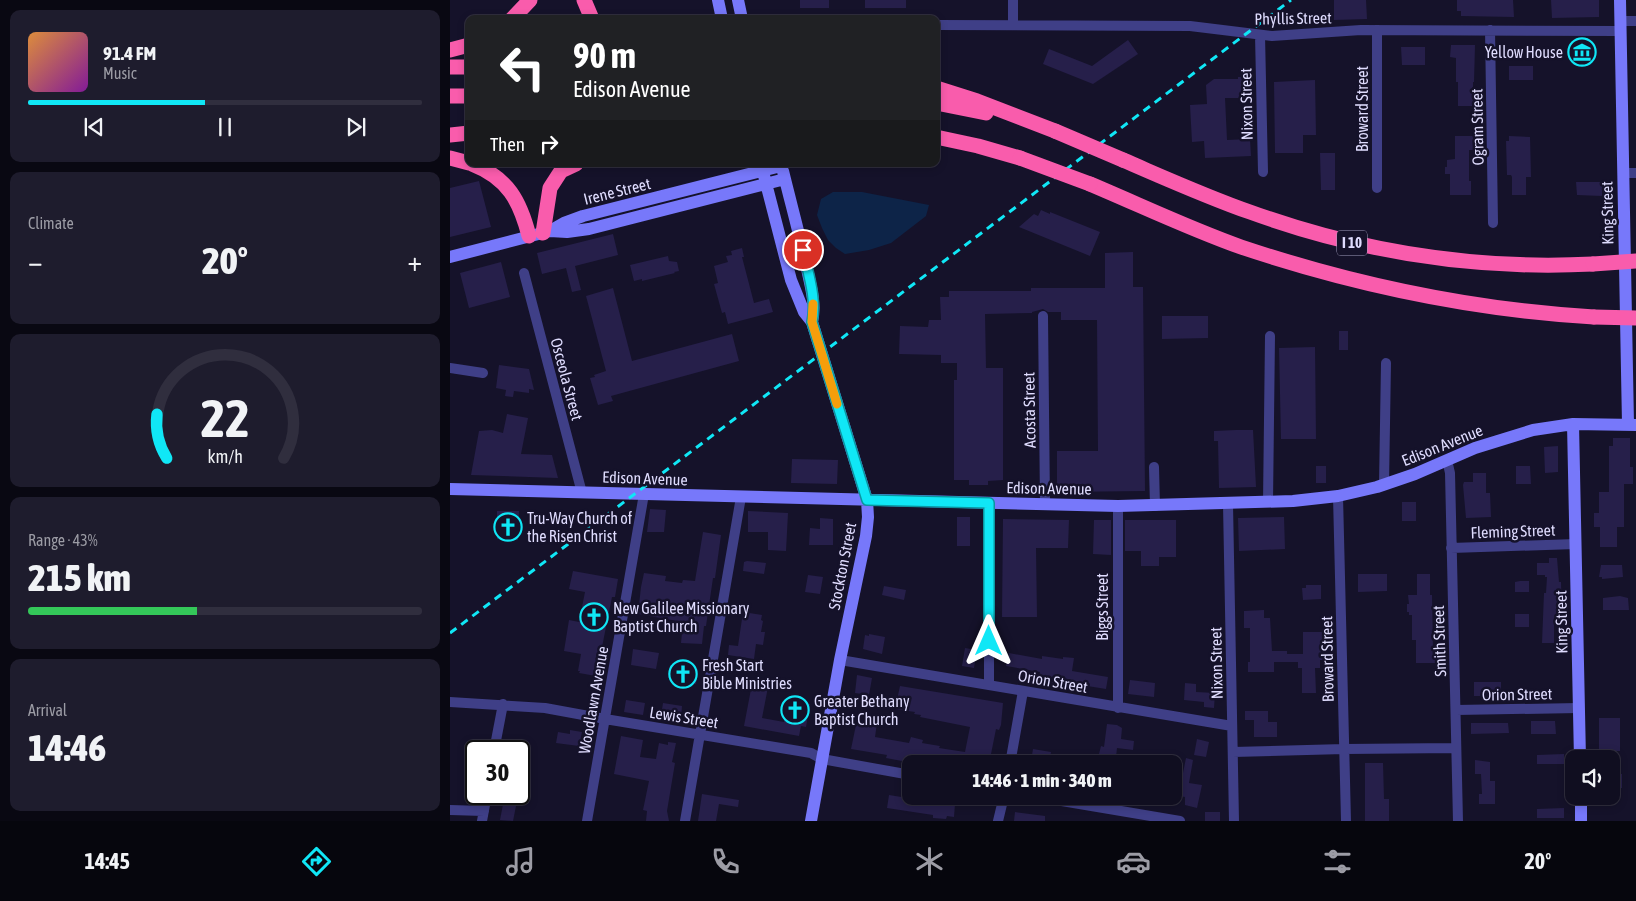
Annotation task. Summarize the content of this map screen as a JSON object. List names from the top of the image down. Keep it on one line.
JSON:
{"streets":{"highway":["I 10"],"main road":["Irene Street","King Street","Edison Avenue","Stockton Street"],"street":["Phyllis Street","Nixon Street","Broward Street","Ogram Street","Osceola Street","Acosta Street","Fleming Street","Biggs Street","Smith Street","Orion Street","Woodlawn Avenue","Lewis Street"]},"crossings":[["Phyllis Street","Nixon Street"],["Phyllis Street","Broward Street"],["Phyllis Street","Ogram Street"],["Phyllis Street","King Street"],["Nixon Street","Edison Avenue"],["Nixon Street","Orion Street"],["Broward Street","Edison Avenue"],["Irene Street","Stockton Street"],["King Street","Edison Avenue"],["King Street","Fleming Street"],["King Street","Orion Street"],["Osceola Street","Edison Avenue"],["Acosta Street","Edison Avenue"],["Edison Avenue","Stockton Street"],["Edison Avenue","Biggs Street"],["Edison Avenue","Smith Street"],["Edison Avenue","Woodlawn Avenue"],["Fleming Street","Smith Street"],["Stockton Street","Orion Street"],["Stockton Street","Lewis Street"],["Biggs Street","Orion Street"],["Smith Street","Orion Street"],["Woodlawn Avenue","Lewis Street"]],"places":{"museum":["Yellow House"],"church":["Tru-Way Church of the Risen Christ","New Galilee Missionary Baptist Church","Fresh Start Bible Ministries","Greater Bethany Baptist Church"]},"page":{"turn":["90 m","Edison Avenue"],"song":["91.4 FM","Music"],"then":"Then","tile":["Climate",["Range · 43%","215 km"],["Arrival","14:46"]],"heat":["−","20°","+"],"limit":"30","trip":"14:46 · 1 min · 340 m","tabs":["14:45","20°"],"gauge":["22","km/h"]}}
